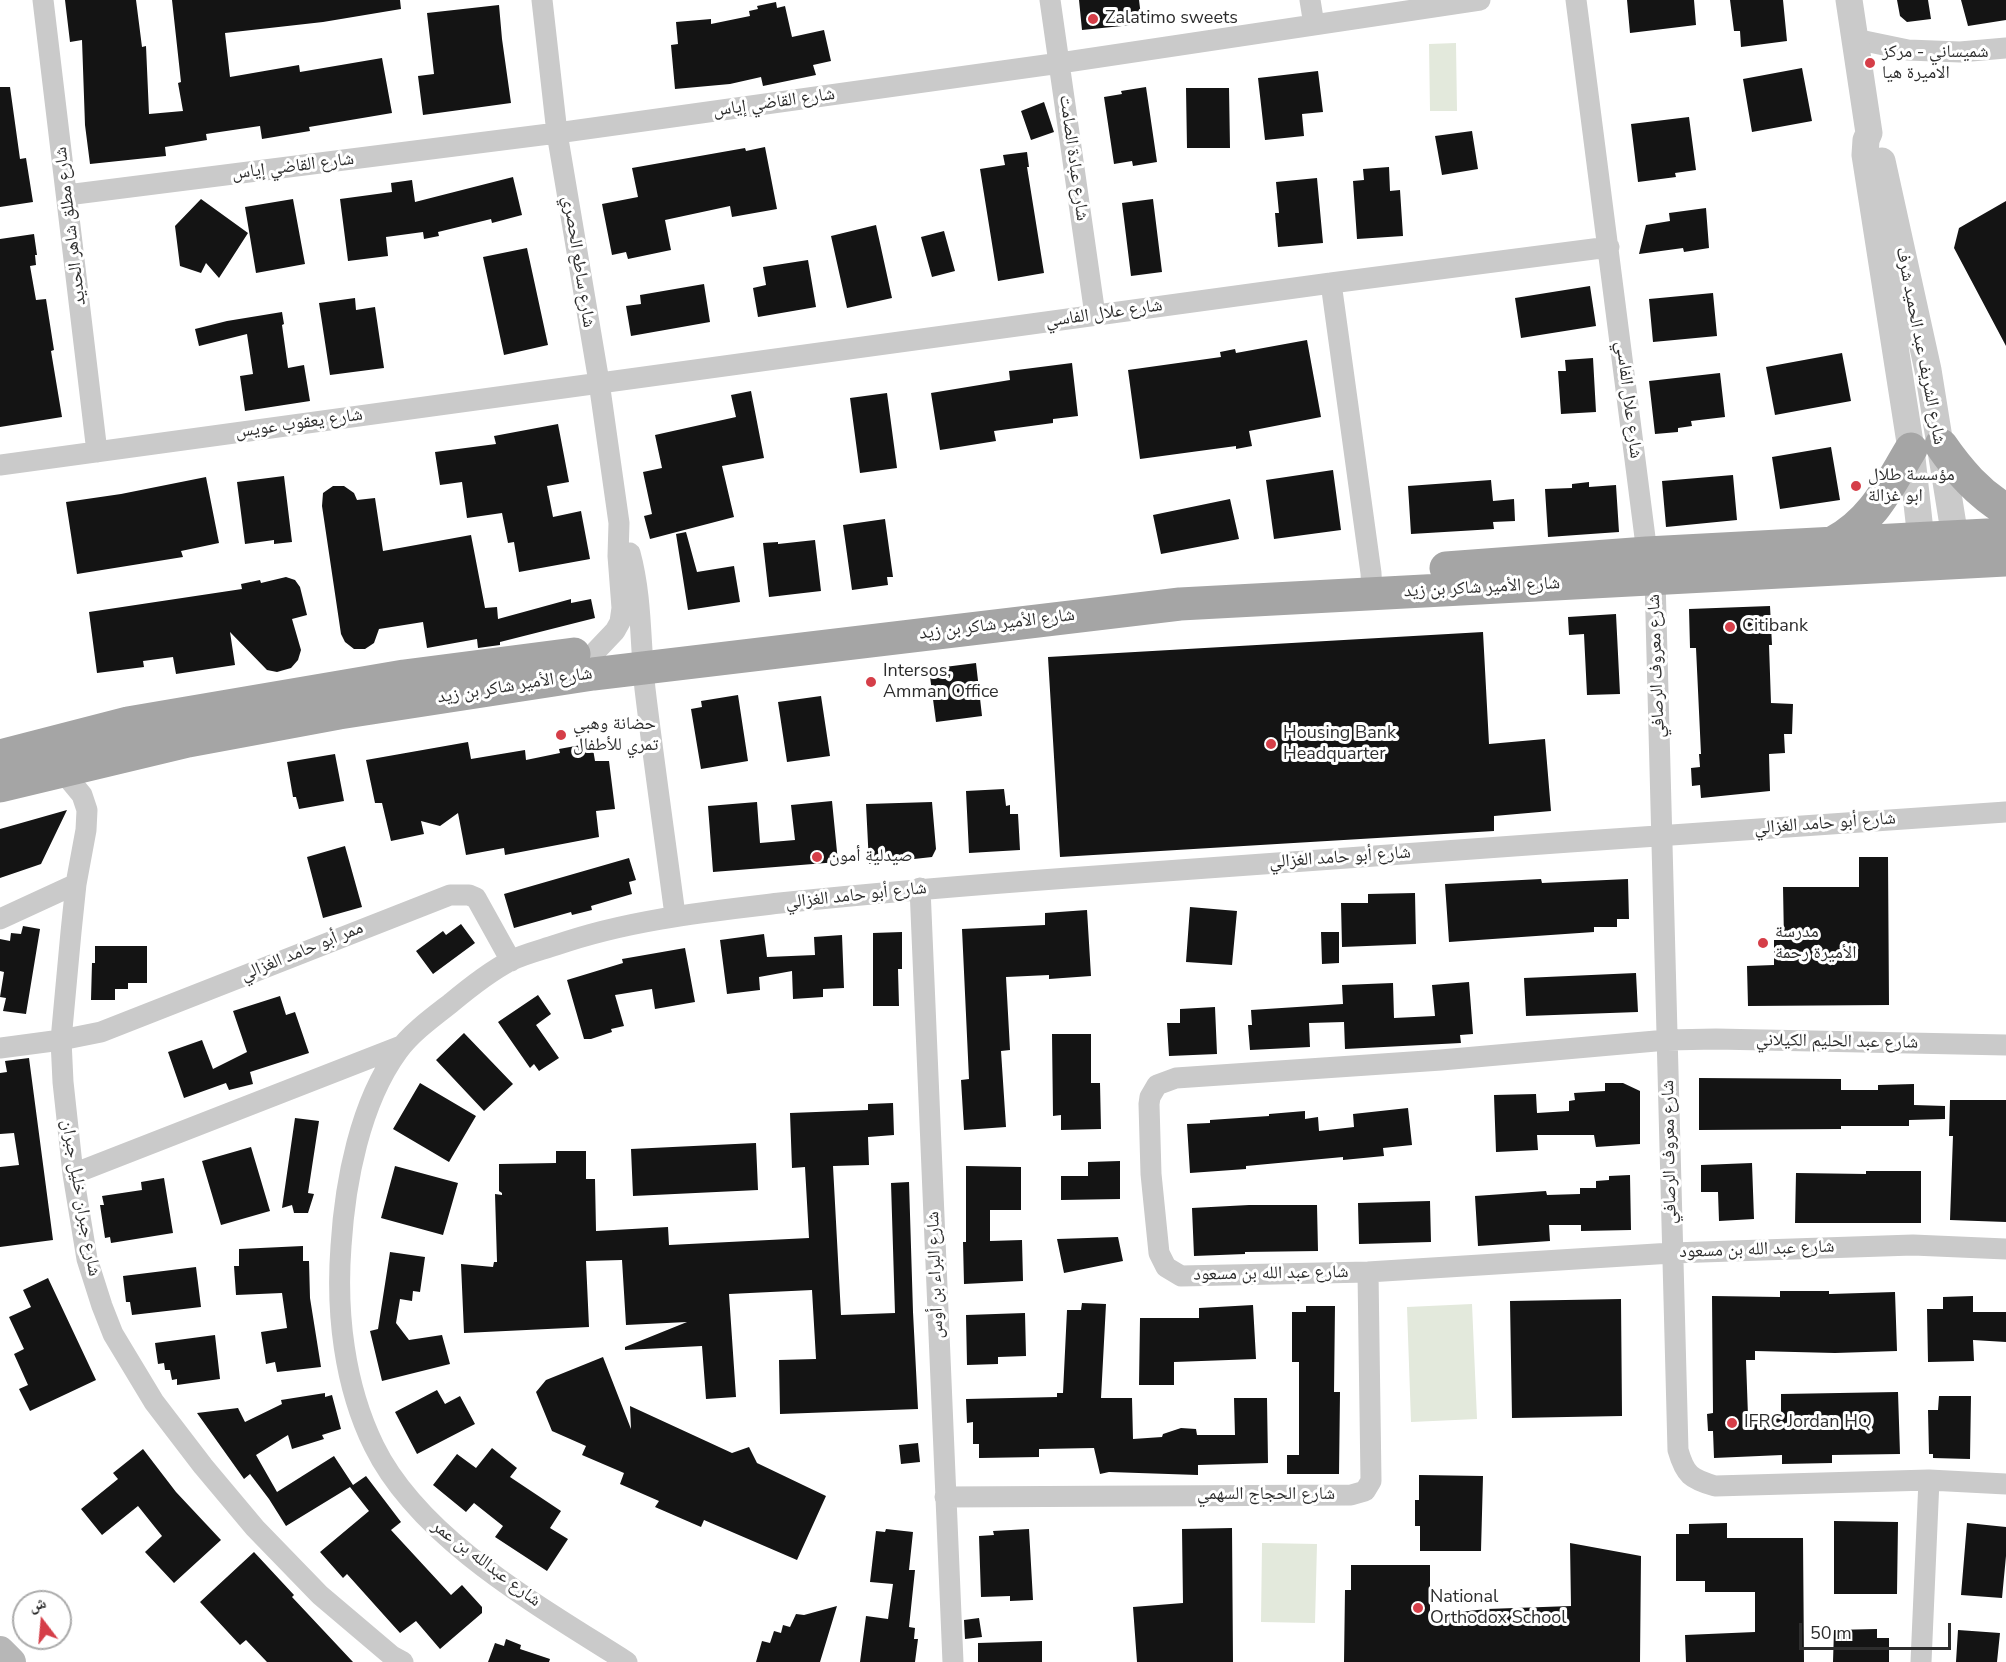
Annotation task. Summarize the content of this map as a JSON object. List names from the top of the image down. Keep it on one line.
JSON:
{"streets":{"main road":["شارع الأمير شاكر بن زيد"],"street":["شارع القاضي إياس","شارع عبادة الصامت","شارع مطلق شاهر الحديد","شارع ساطع الحصري","شارع علال الفاسي","شارع الشريف عبد الحميد شرف","شارع يعقوب عويس","شارع معروف الرصافي","شارع أبو حامد الغزالي","ممر أبو حامد الغزالي","شارع عبد الحليم الكيلاني","شارع جبران خليل جبران","شارع عبد الله بن مسعود","شارع البراء بن أوس","شارع الحجاج السهمي","شارع عبدالله بن عمر"]},"crossings":[["شارع القاضي إياس","شارع عبادة الصامت"],["شارع القاضي إياس","شارع مطلق شاهر الحديد"],["شارع القاضي إياس","شارع ساطع الحصري"],["شارع عبادة الصامت","شارع علال الفاسي"],["شارع مطلق شاهر الحديد","شارع يعقوب عويس"],["شارع ساطع الحصري","شارع علال الفاسي"],["شارع ساطع الحصري","شارع يعقوب عويس"],["شارع ساطع الحصري","شارع الأمير شاكر بن زيد"],["شارع ساطع الحصري","شارع أبو حامد الغزالي"],["شارع ساطع الحصري","شارع عبدالله بن عمر"],["شارع علال الفاسي","شارع يعقوب عويس"],["شارع علال الفاسي","شارع الأمير شاكر بن زيد"],["شارع علال الفاسي","شارع معروف الرصافي"],["شارع الشريف عبد الحميد شرف","شارع الأمير شاكر بن زيد"],["شارع الأمير شاكر بن زيد","شارع معروف الرصافي"],["شارع الأمير شاكر بن زيد","شارع جبران خليل جبران"],["شارع معروف الرصافي","شارع أبو حامد الغزالي"],["شارع معروف الرصافي","شارع عبد الحليم الكيلاني"],["شارع معروف الرصافي","شارع عبد الله بن مسعود"],["شارع أبو حامد الغزالي","شارع البراء بن أوس"],["شارع أبو حامد الغزالي","شارع عبدالله بن عمر"],["ممر أبو حامد الغزالي","شارع جبران خليل جبران"],["ممر أبو حامد الغزالي","شارع عبدالله بن عمر"],["شارع عبد الحليم الكيلاني","شارع عبد الله بن مسعود"],["شارع عبد الله بن مسعود","شارع الحجاج السهمي"],["شارع البراء بن أوس","شارع الحجاج السهمي"]],"places":["Zalatimo sweets","شميساني - مركز الاميرة هيا","مؤسسة طلال ابو غزالة","Citibank","Intersos, Amman Office","حضانة وهبي تمري للأطفال","Housing Bank Headquarter","صيدلية أمون","مدرسة الأميرة رحمة","IFRC Jordan HQ","National Orthodox School"],"scale_bar":"50 m","north":"top"}
